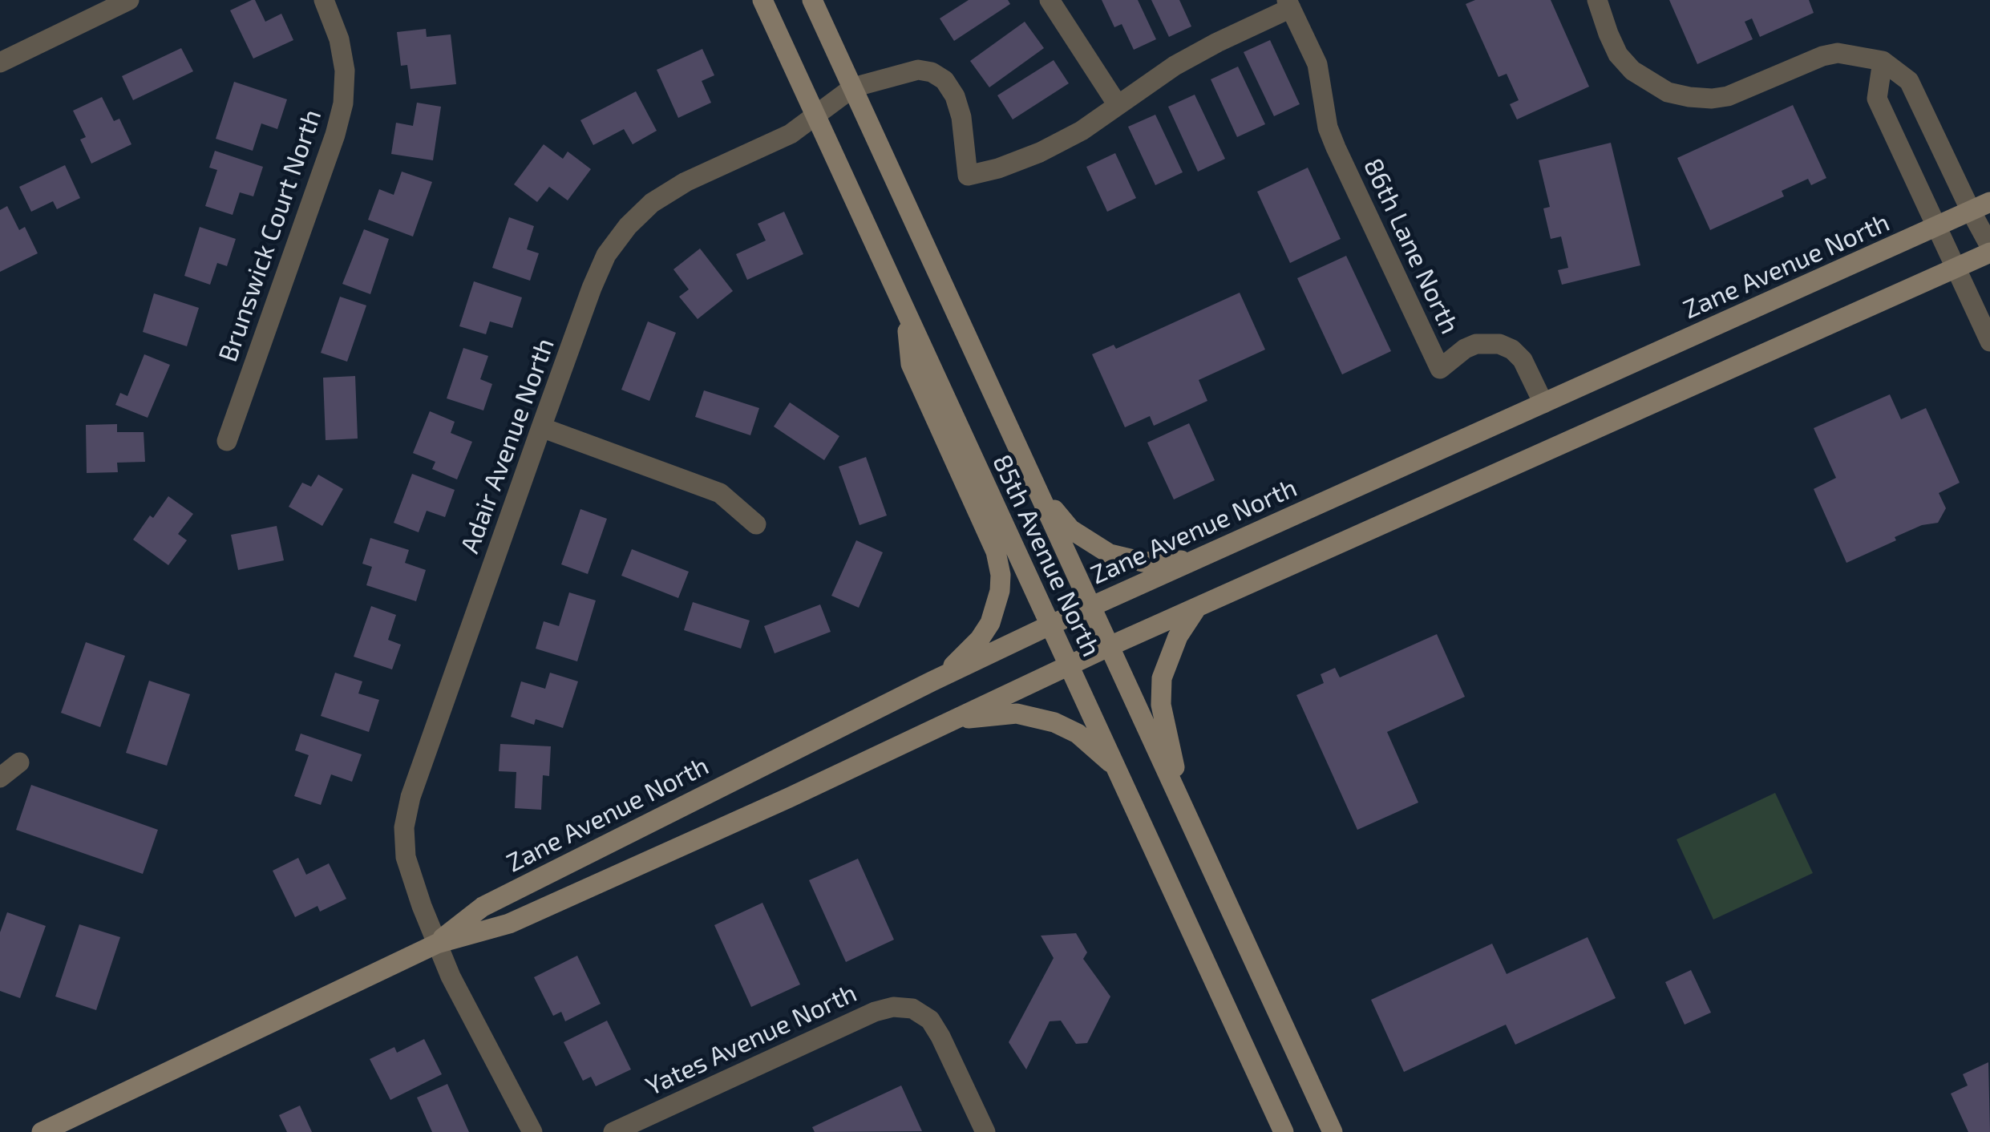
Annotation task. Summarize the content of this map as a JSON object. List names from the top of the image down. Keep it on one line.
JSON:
{"streets":{"main road":["Zane Avenue North","85th Avenue North"],"street":["Brunswick Court North","86th Lane North","Adair Avenue North","Yates Avenue North"]},"crossings":[["86th Lane North","Zane Avenue North"],["Zane Avenue North","Adair Avenue North"],["Zane Avenue North","85th Avenue North"],["Adair Avenue North","85th Avenue North"]]}
